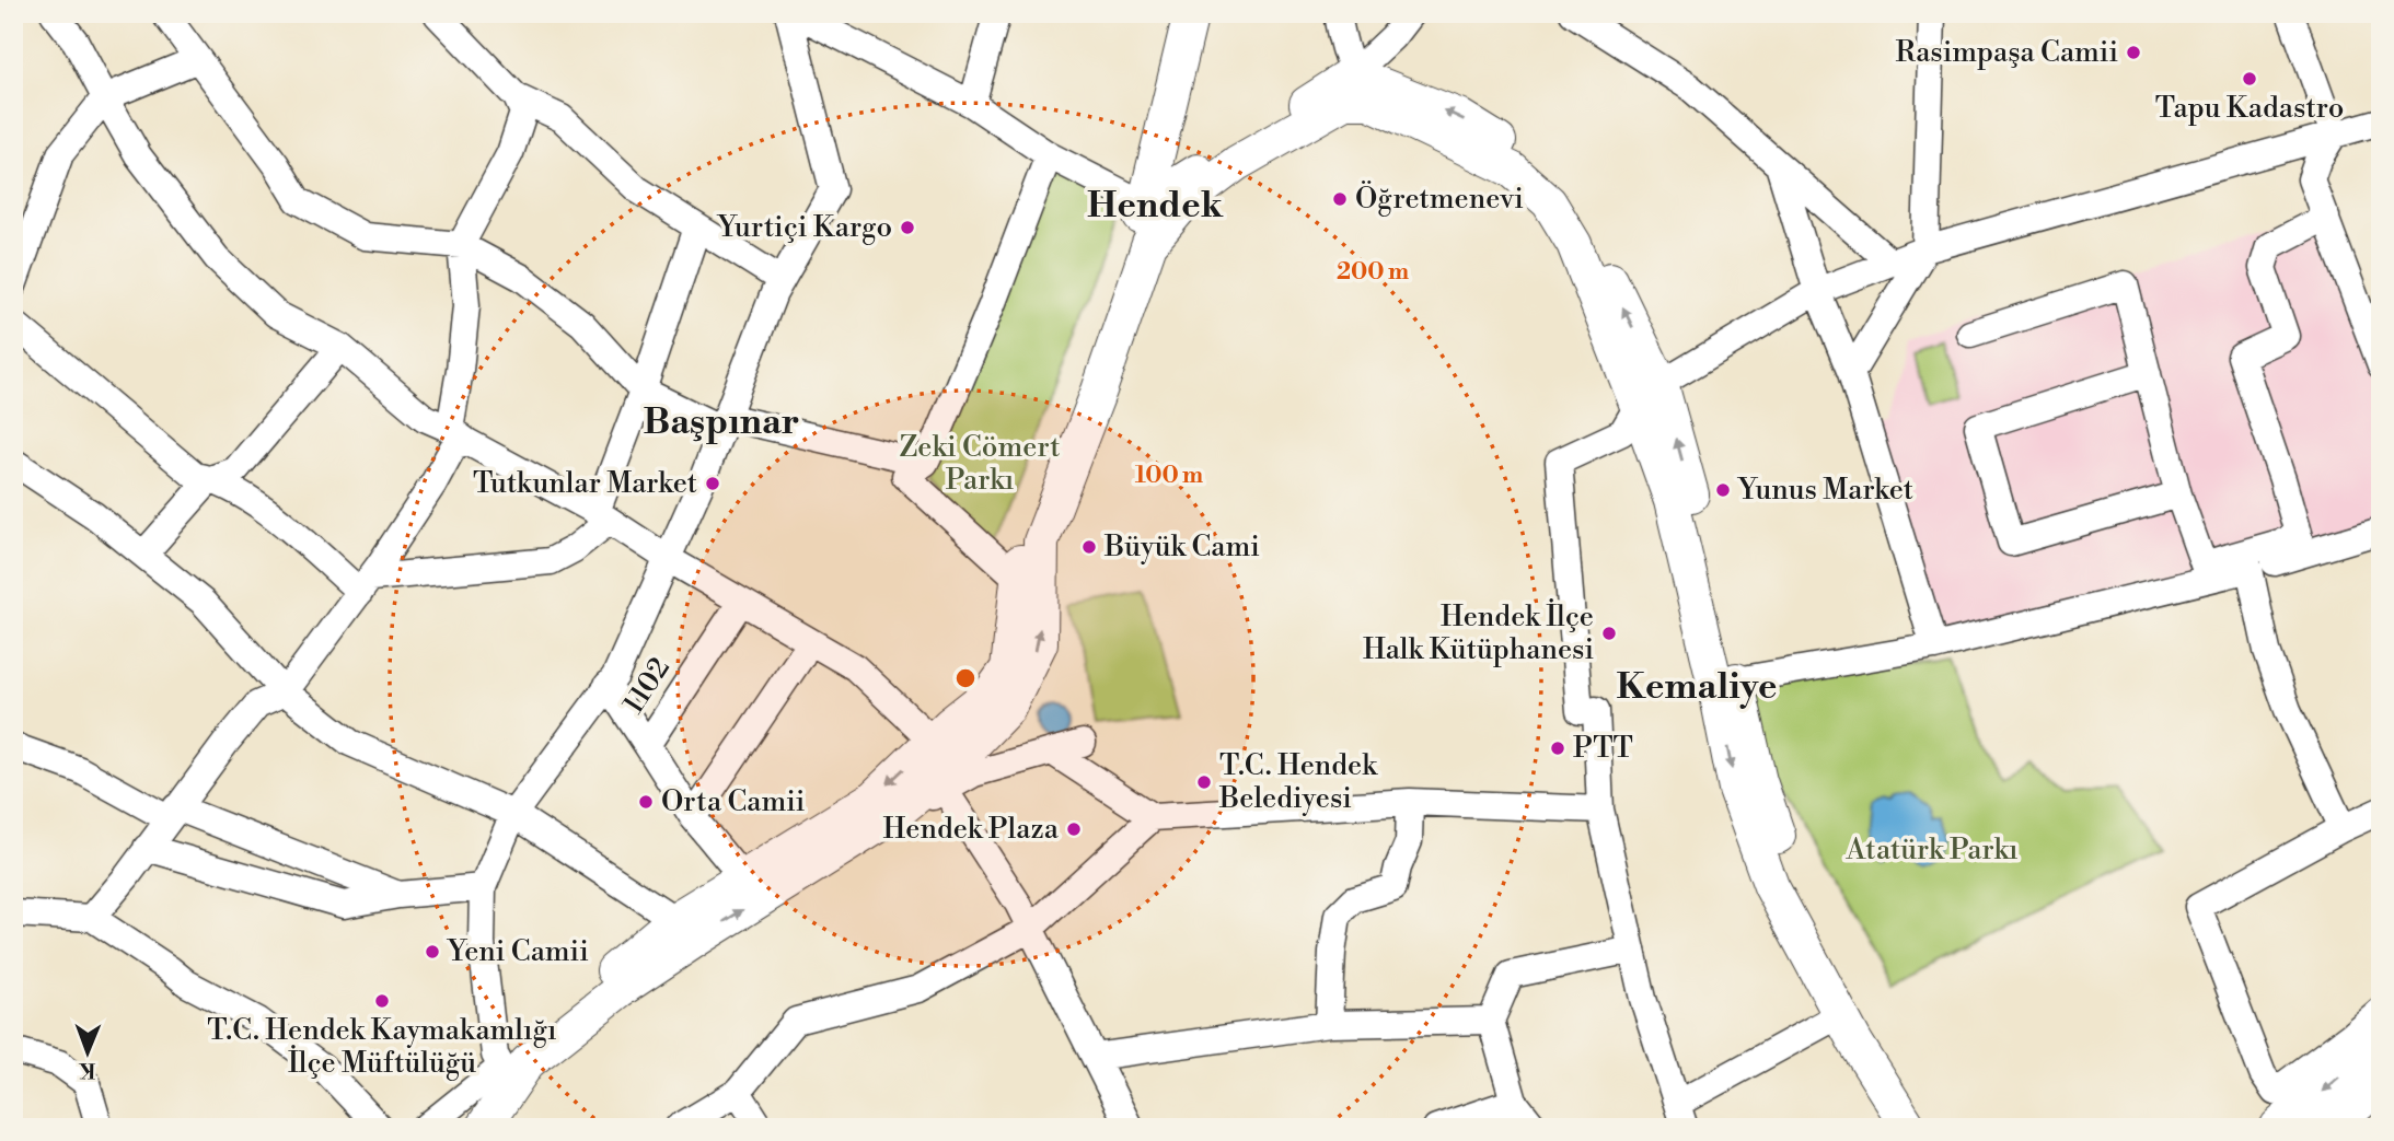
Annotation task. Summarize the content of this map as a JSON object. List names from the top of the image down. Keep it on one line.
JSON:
{"streets":{"street":["1102"]},"districts":["Hendek","Başpınar","Kemaliye"],"parks":["Zeki Cömert Parkı","Atatürk Parkı"],"places":["Rasimpaşa Camii","Tapu Kadastro","Öğretmenevi","Yurtiçi Kargo","Tutkunlar Market","Yunus Market","Büyük Cami","Hendek İlçe Halk Kütüphanesi","PTT","T.C. Hendek Belediyesi","Orta Camii","Hendek Plaza","Yeni Camii","T.C. Hendek Kaymakamlığı İlçe Müftülüğü"],"north":"bottom","rings":["200 m","100 m"]}
